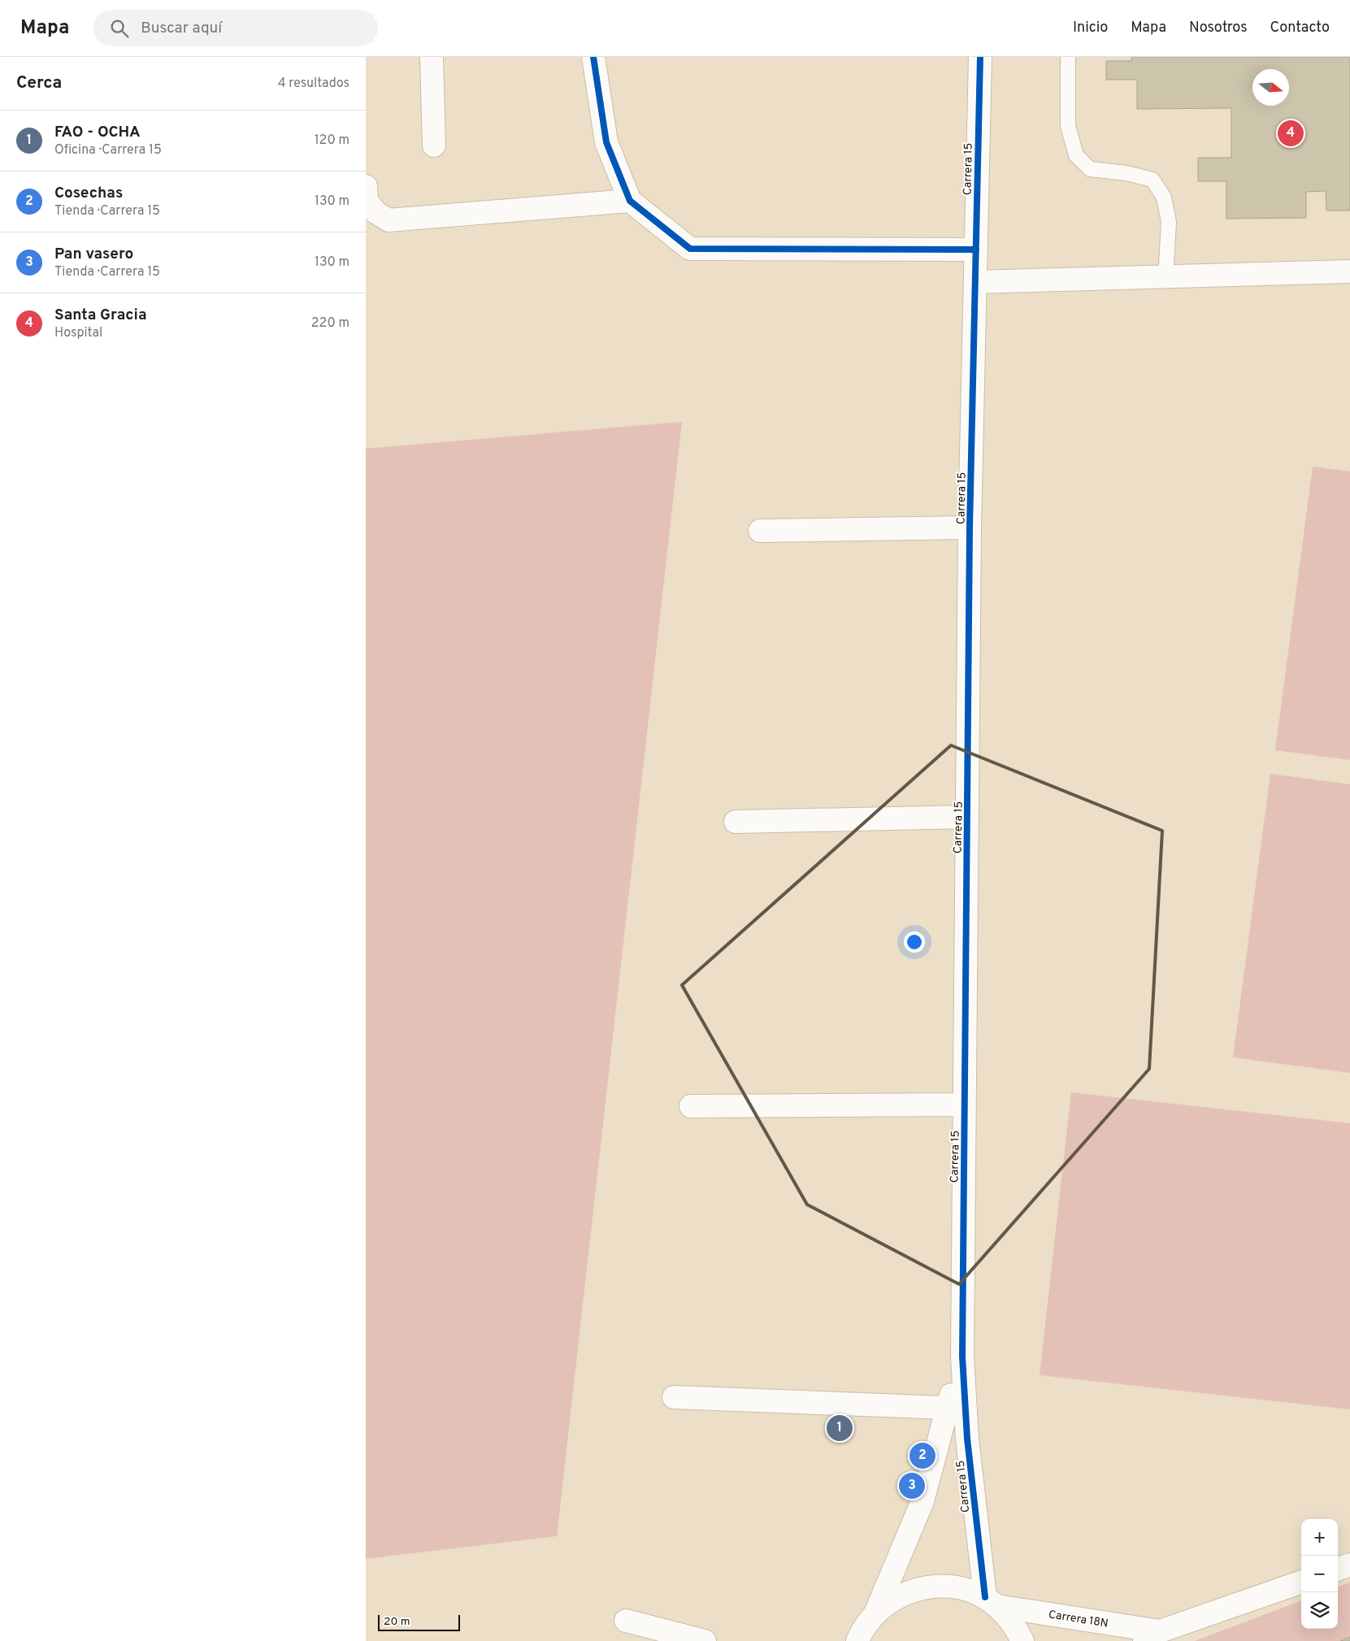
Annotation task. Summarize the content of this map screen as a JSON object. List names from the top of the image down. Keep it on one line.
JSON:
{"streets":{"street":["Carrera 15","Carrera 18N"]},"crossings":[["Carrera 15","Carrera 18N"]],"scale_bar":"20 m","north":"right","page":{"header":"Mapa","search":"Buscar aquí","nav":["Inicio","Mapa","Nosotros","Contacto"],"heading":["Cerca","4 resultados"],"list":[{"mark":"1","name":"FAO - OCHA","note":"Oficina · Carrera 15","value":"120 m"},{"mark":"2","name":"Cosechas","note":"Tienda · Carrera 15","value":"130 m"},{"mark":"3","name":"Pan vasero","note":"Tienda · Carrera 15","value":"130 m"},{"mark":"4","name":"Santa Gracia","note":"Hospital","value":"220 m"}],"pins":["4","1","2","3"],"map_buttons":["+","−"],"scale":"20 m"}}
